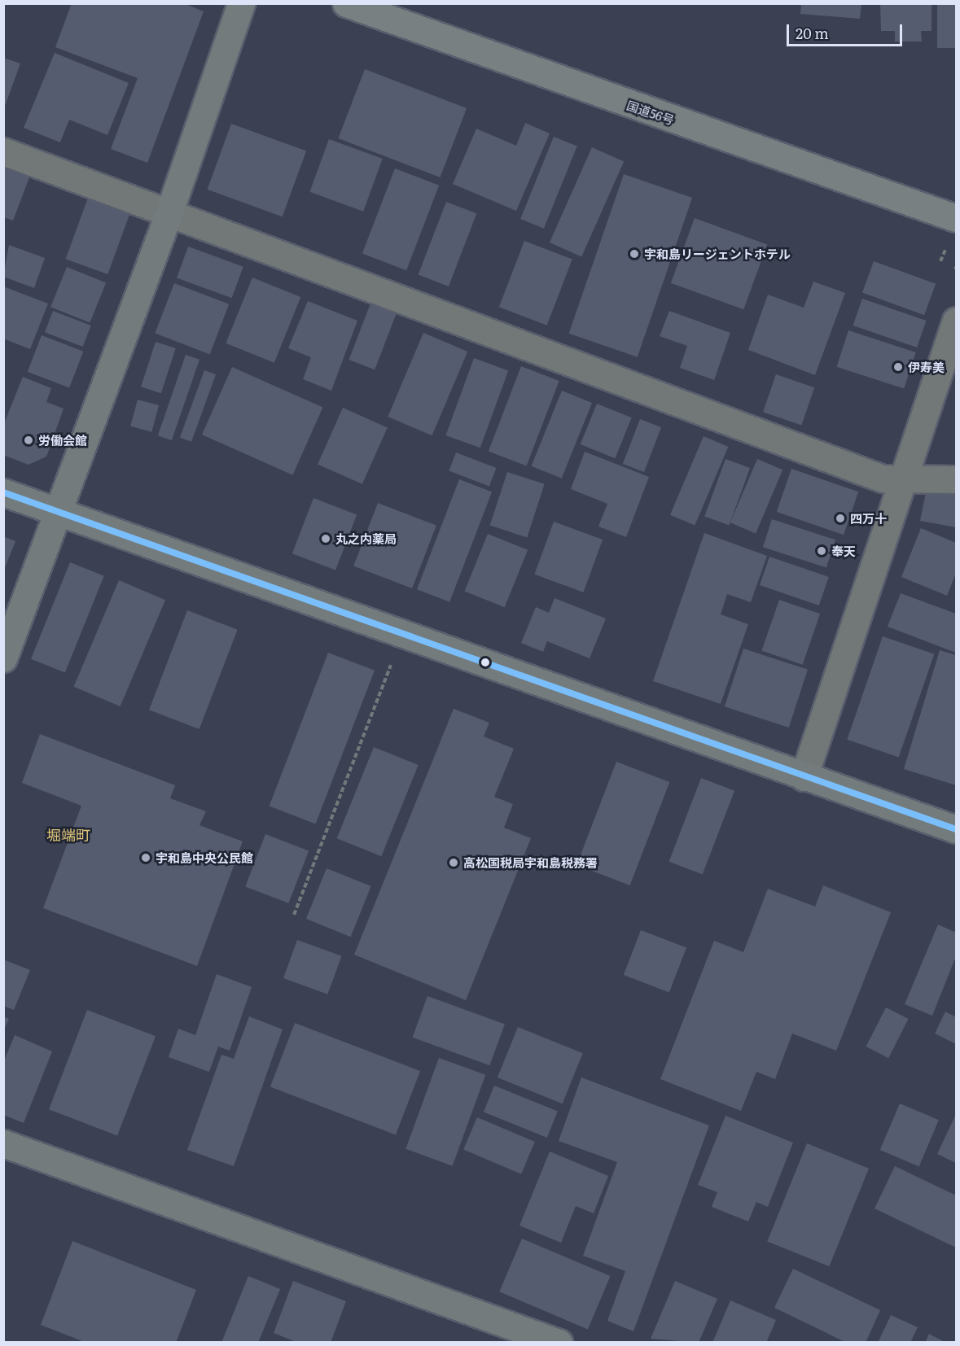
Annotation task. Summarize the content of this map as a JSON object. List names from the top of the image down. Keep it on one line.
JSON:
{"streets":{"highway":["国道56号"]},"districts":["堀端町"],"places":["宇和島リージェントホテル","伊寿美","労働会館","四万十","丸之内薬局","奉天","宇和島中央公民館","高松国税局宇和島税務署"],"scale_bar":"20 m"}
